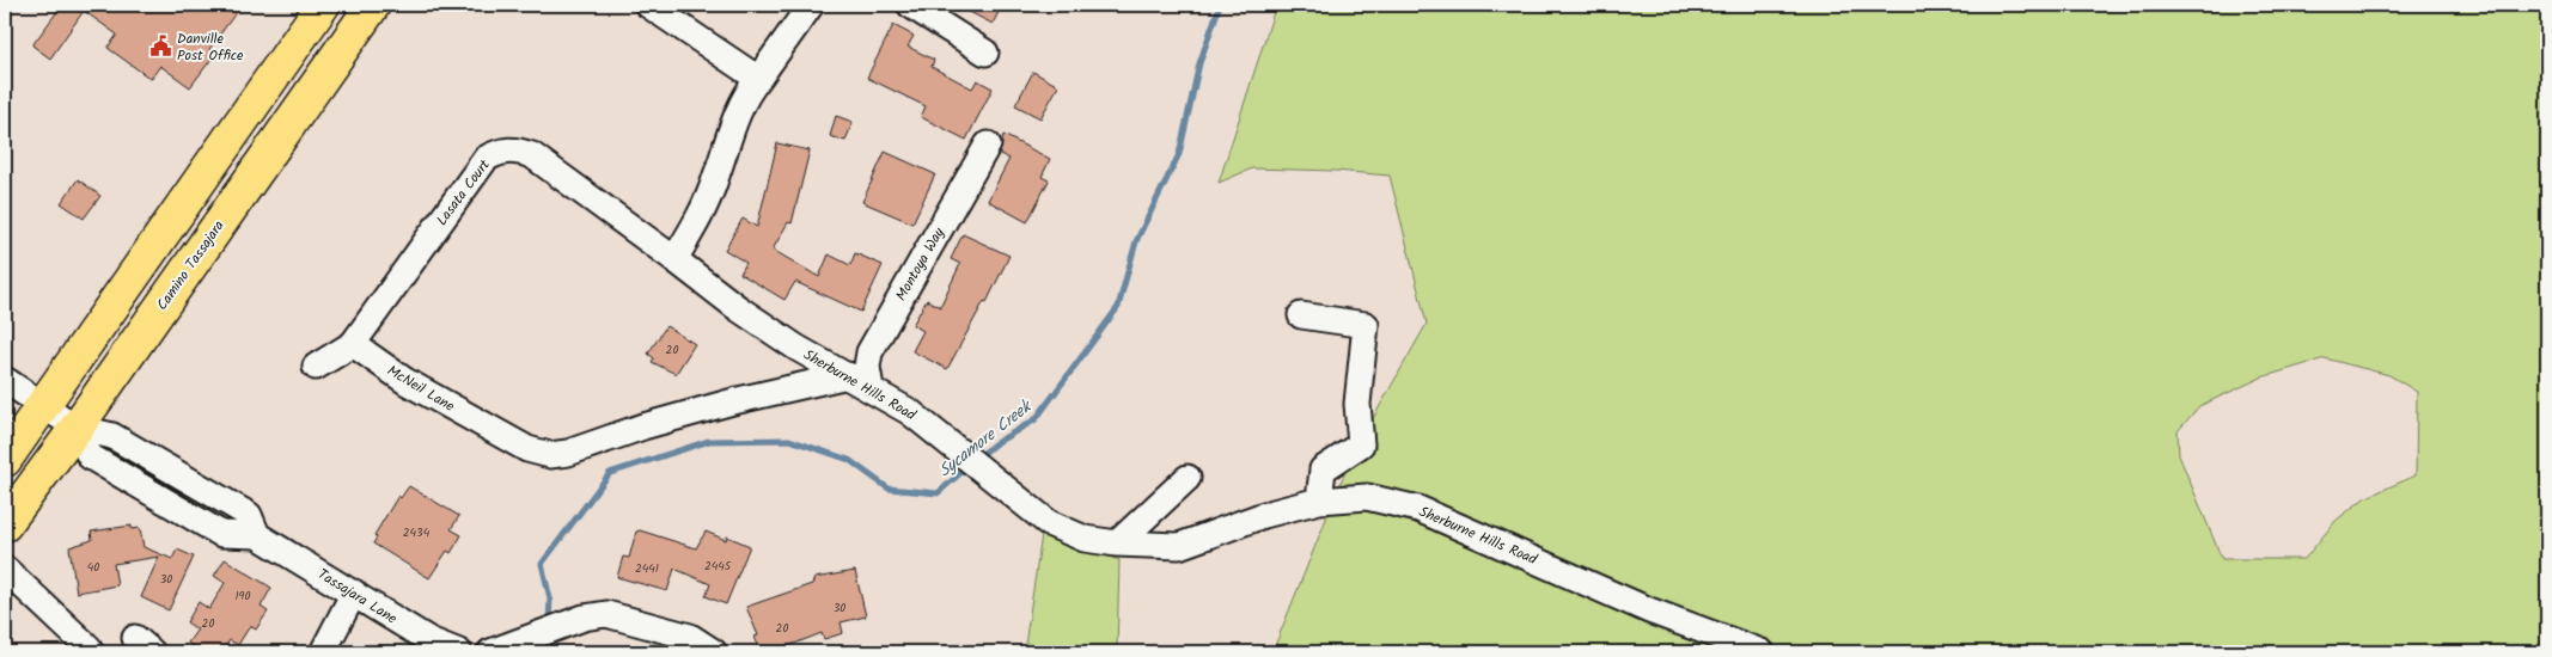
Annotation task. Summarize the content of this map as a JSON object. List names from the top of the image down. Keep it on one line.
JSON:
{"streets":{"main road":["Camino Tassajara"],"street":["Lasata Court","Montoya Way","Sherburne Hills Road","McNeil Lane","Tassajara Lane"]},"crossings":[["Lasata Court","Sherburne Hills Road"],["Lasata Court","McNeil Lane"],["Montoya Way","Sherburne Hills Road"],["Camino Tassajara","Tassajara Lane"],["Sherburne Hills Road","McNeil Lane"]],"water":["Sycamore Creek"],"places":{"public building":["Danville Post Office"]},"house_numbers":["20","2434","2445","40","2441","30","190","30","20","20"]}
